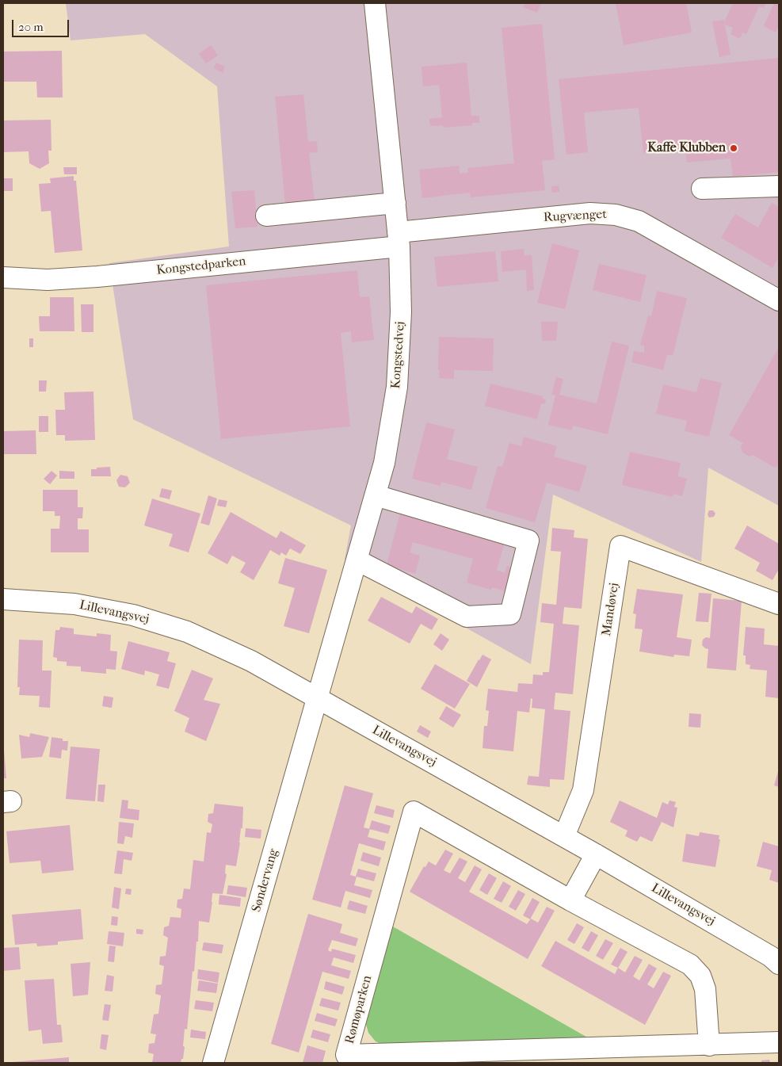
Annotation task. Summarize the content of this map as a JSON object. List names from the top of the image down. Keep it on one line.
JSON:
{"streets":{"street":["Rugvænget","Kongstedparken","Kongstedvej","Mandøvej","Lillevangsvej","Søndervang","Rømøparken"]},"crossings":[["Rugvænget","Kongstedparken"],["Rugvænget","Kongstedvej"],["Kongstedparken","Kongstedvej"],["Kongstedvej","Lillevangsvej"],["Kongstedvej","Søndervang"],["Mandøvej","Lillevangsvej"],["Lillevangsvej","Søndervang"]],"places":["Kaffe Klubben"],"scale_bar":"20 m"}
